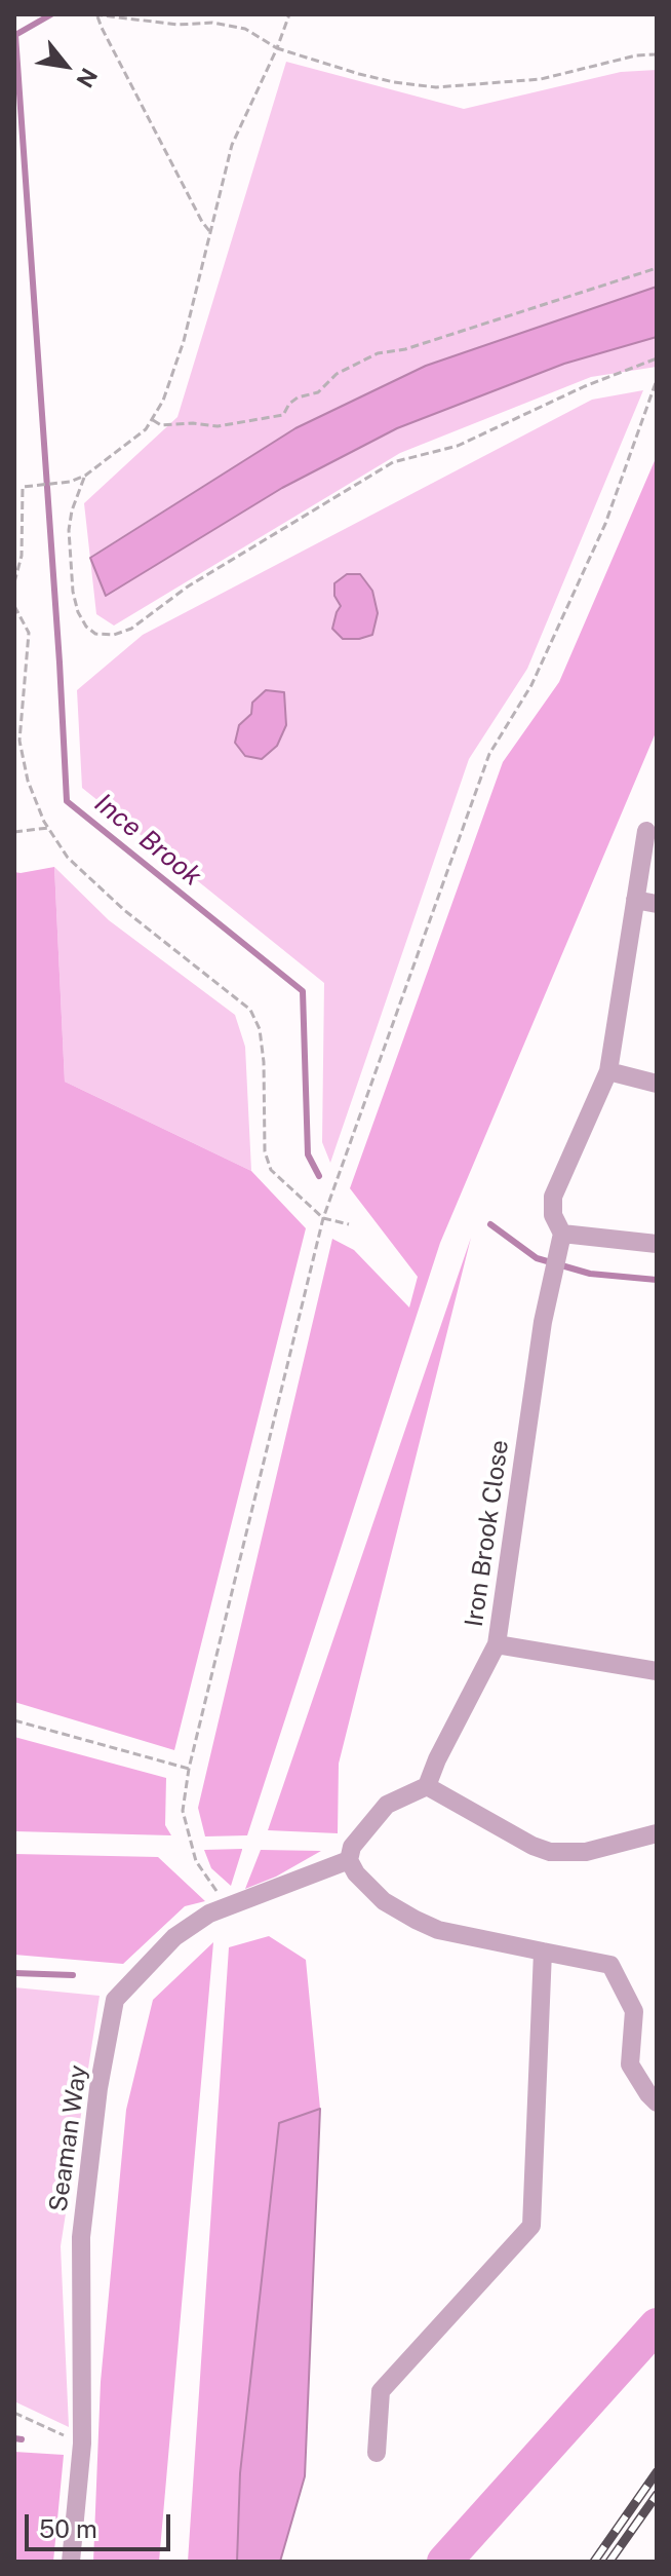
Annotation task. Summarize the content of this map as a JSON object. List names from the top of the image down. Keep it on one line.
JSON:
{"streets":{"street":["Iron Brook Close","Seaman Way"]},"water":["Ince Brook"],"scale_bar":"50 m","north":"bottom right"}
